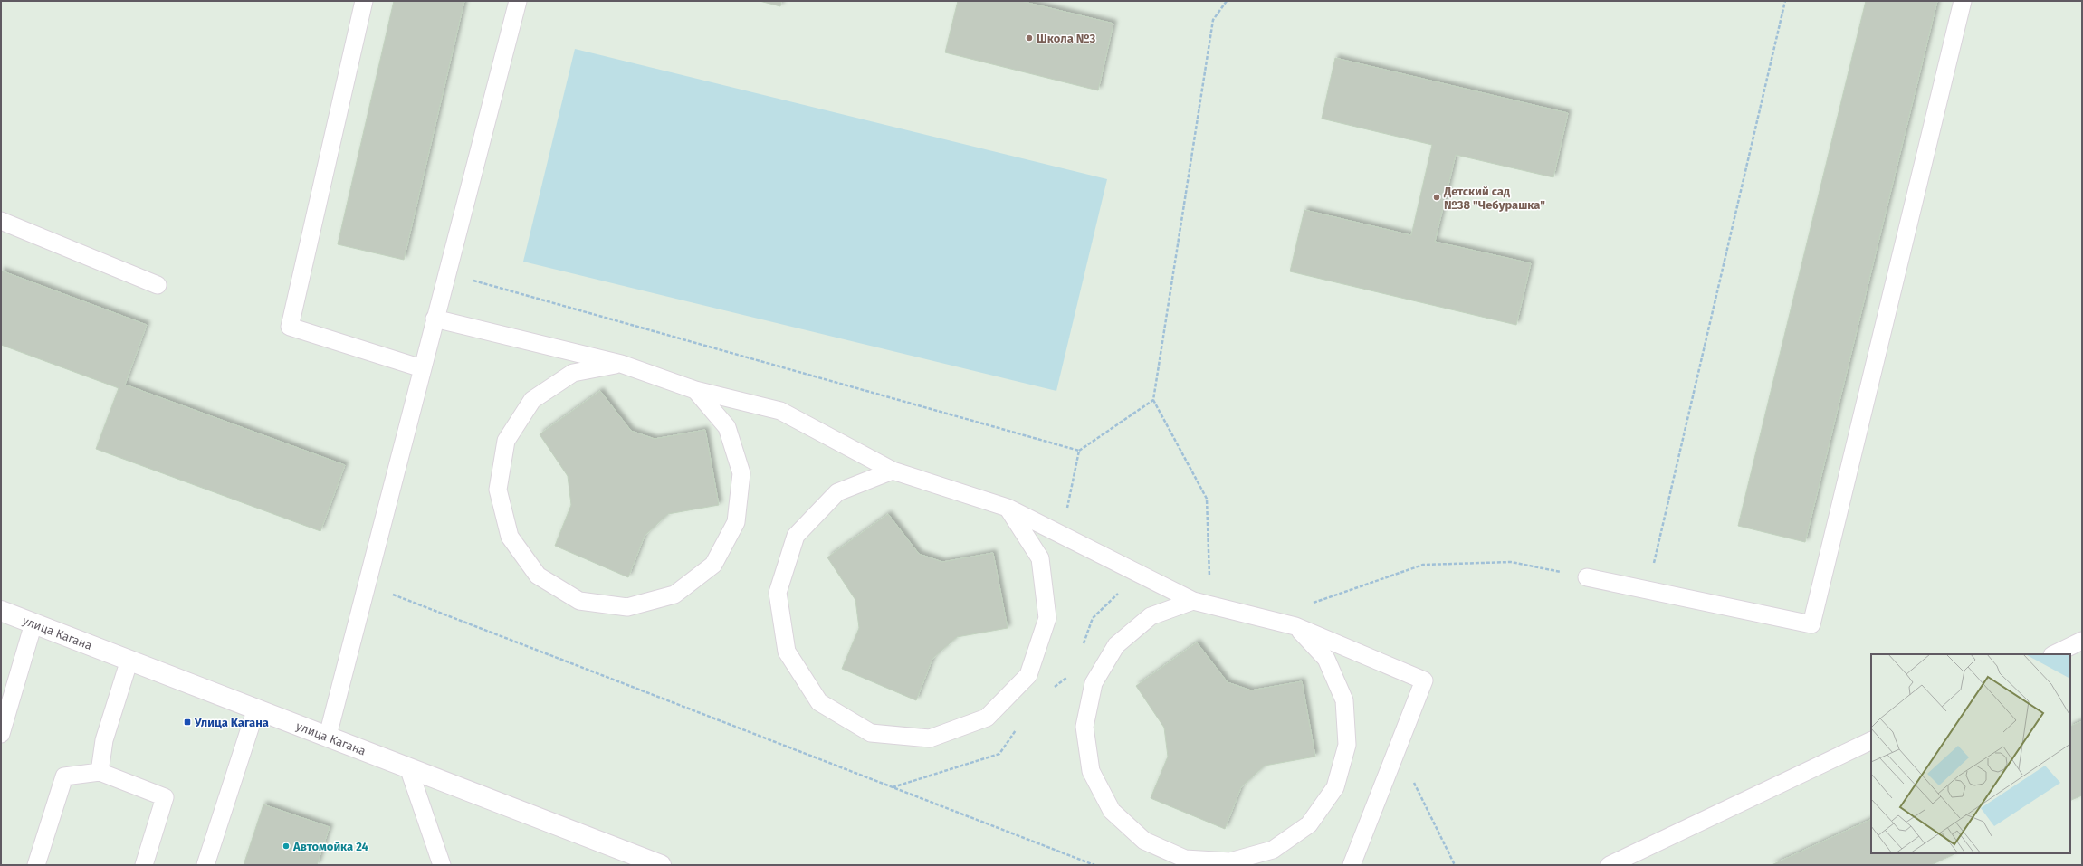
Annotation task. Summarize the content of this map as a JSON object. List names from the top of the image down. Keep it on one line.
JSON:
{"streets":{"street":["улица Кагана"]},"places":{"other":["Школа №3","Детский сад №38 \"Чебурашка\"","Автомойка 24"],"transit":["Улица Кагана"]}}
